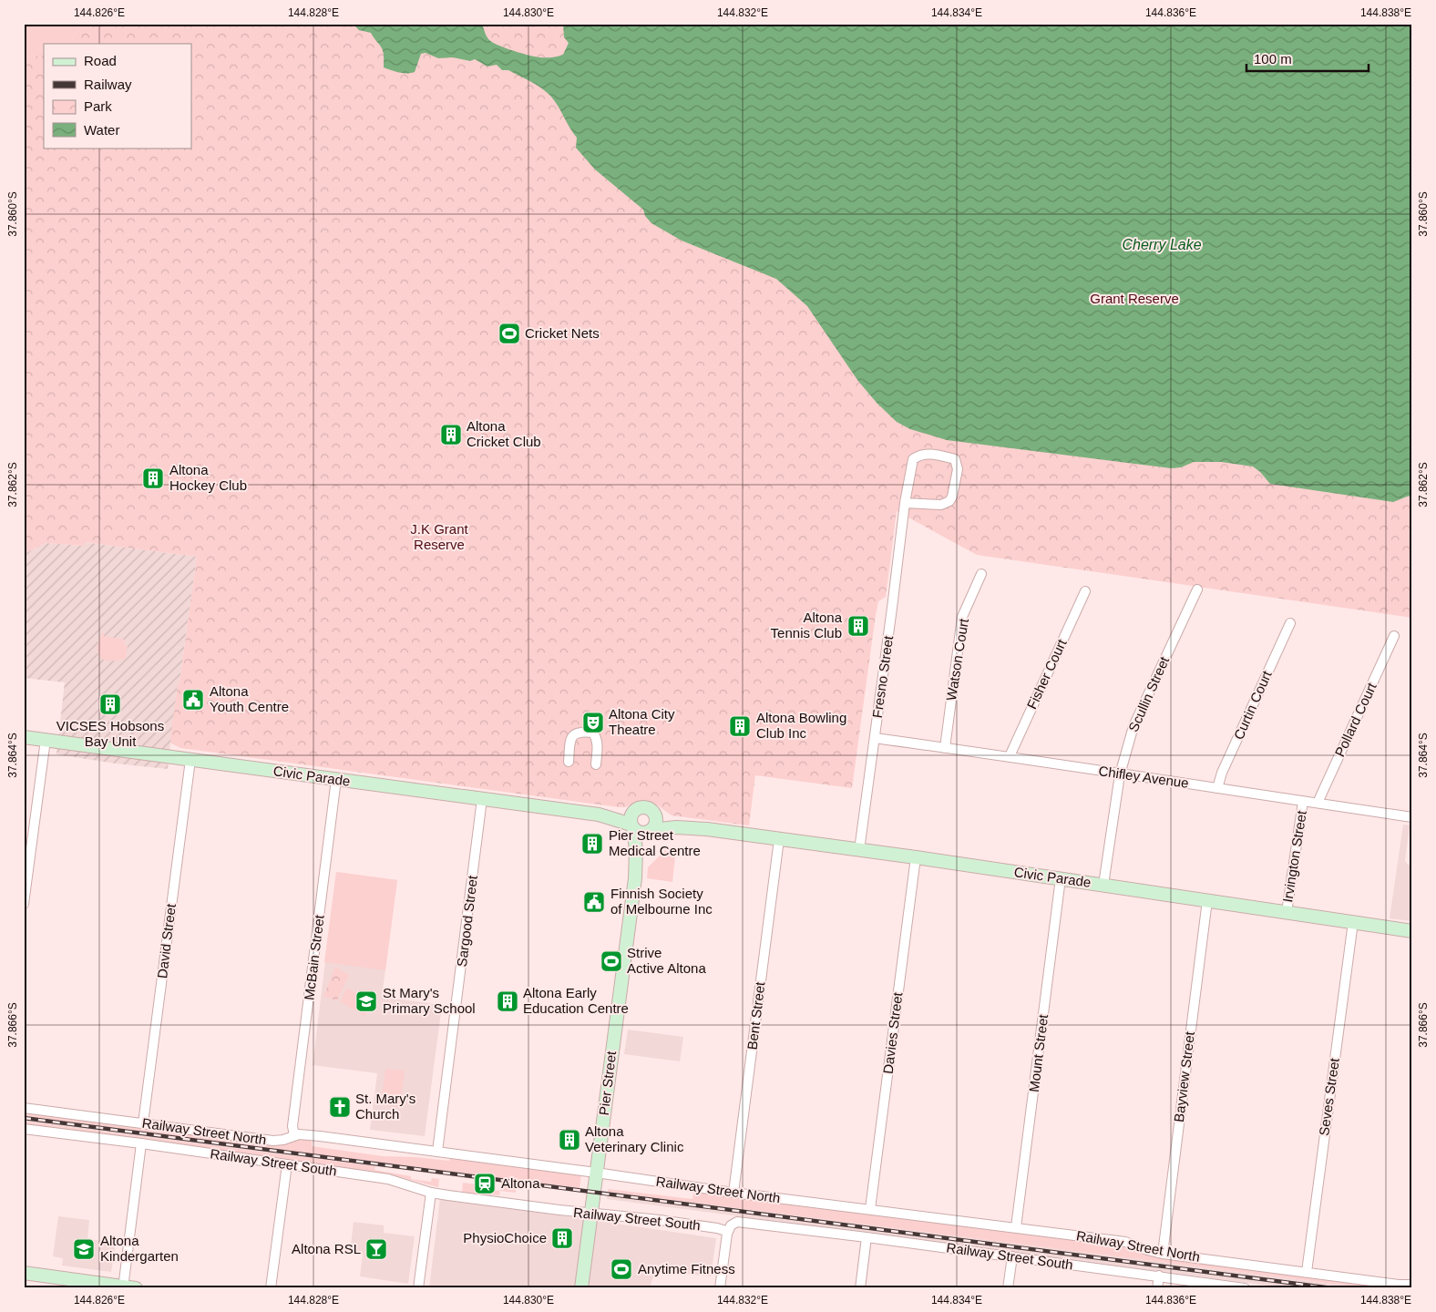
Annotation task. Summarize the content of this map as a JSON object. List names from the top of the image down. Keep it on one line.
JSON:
{"streets":{"street":["Watson Court","Fisher Court","Fresno Street","Scullin Street","Curtin Court","Pollard Court","Civic Parade","Chifley Avenue","Irvington Street","Sargood Street","David Street","McBain Street","Bent Street","Davies Street","Mount Street","Bayview Street","Pier Street","Seves Street","Railway Street North","Railway Street South"]},"crossings":[["Watson Court","Chifley Avenue"],["Fisher Court","Chifley Avenue"],["Fresno Street","Civic Parade"],["Fresno Street","Chifley Avenue"],["Scullin Street","Civic Parade"],["Scullin Street","Chifley Avenue"],["Curtin Court","Chifley Avenue"],["Pollard Court","Chifley Avenue"],["Civic Parade","Irvington Street"],["Civic Parade","Sargood Street"],["Civic Parade","David Street"],["Civic Parade","McBain Street"],["Civic Parade","Bent Street"],["Civic Parade","Davies Street"],["Civic Parade","Mount Street"],["Civic Parade","Bayview Street"],["Civic Parade","Pier Street"],["Civic Parade","Seves Street"],["Chifley Avenue","Irvington Street"],["Sargood Street","Railway Street North"],["David Street","Railway Street North"],["McBain Street","Railway Street North"],["Bent Street","Railway Street North"],["Davies Street","Railway Street North"],["Mount Street","Railway Street North"],["Bayview Street","Railway Street North"],["Pier Street","Railway Street North"],["Pier Street","Railway Street South"],["Seves Street","Railway Street North"]],"water":["Cherry Lake"],"parks":["Grant Reserve","J.K Grant Reserve"],"places":{"sports":["Cricket Nets","Strive Active Altona","Anytime Fitness"],"building":["Altona Cricket Club","Altona Hockey Club","Altona Tennis Club","VICSES Hobsons Bay Unit","Altona Bowling Club Inc","Pier Street Medical Centre","Altona Early Education Centre","Altona Veterinary Clinic","PhysioChoice"],"public building":["Altona Youth Centre","Finnish Society of Melbourne Inc"],"theatre":["Altona City Theatre"],"school or university":["St Mary's Primary School","Altona Kindergarten"],"church":["St. Mary's Church"],"station":["Altona"],"bar":["Altona RSL"]},"legend":["Road","Railway","Park","Water"],"scale_bar":"100 m","coordinates":["144.826°E","144.828°E","144.830°E","144.832°E","144.834°E","144.836°E","144.838°E","37.860°S","37.862°S","37.864°S","37.866°S"]}
